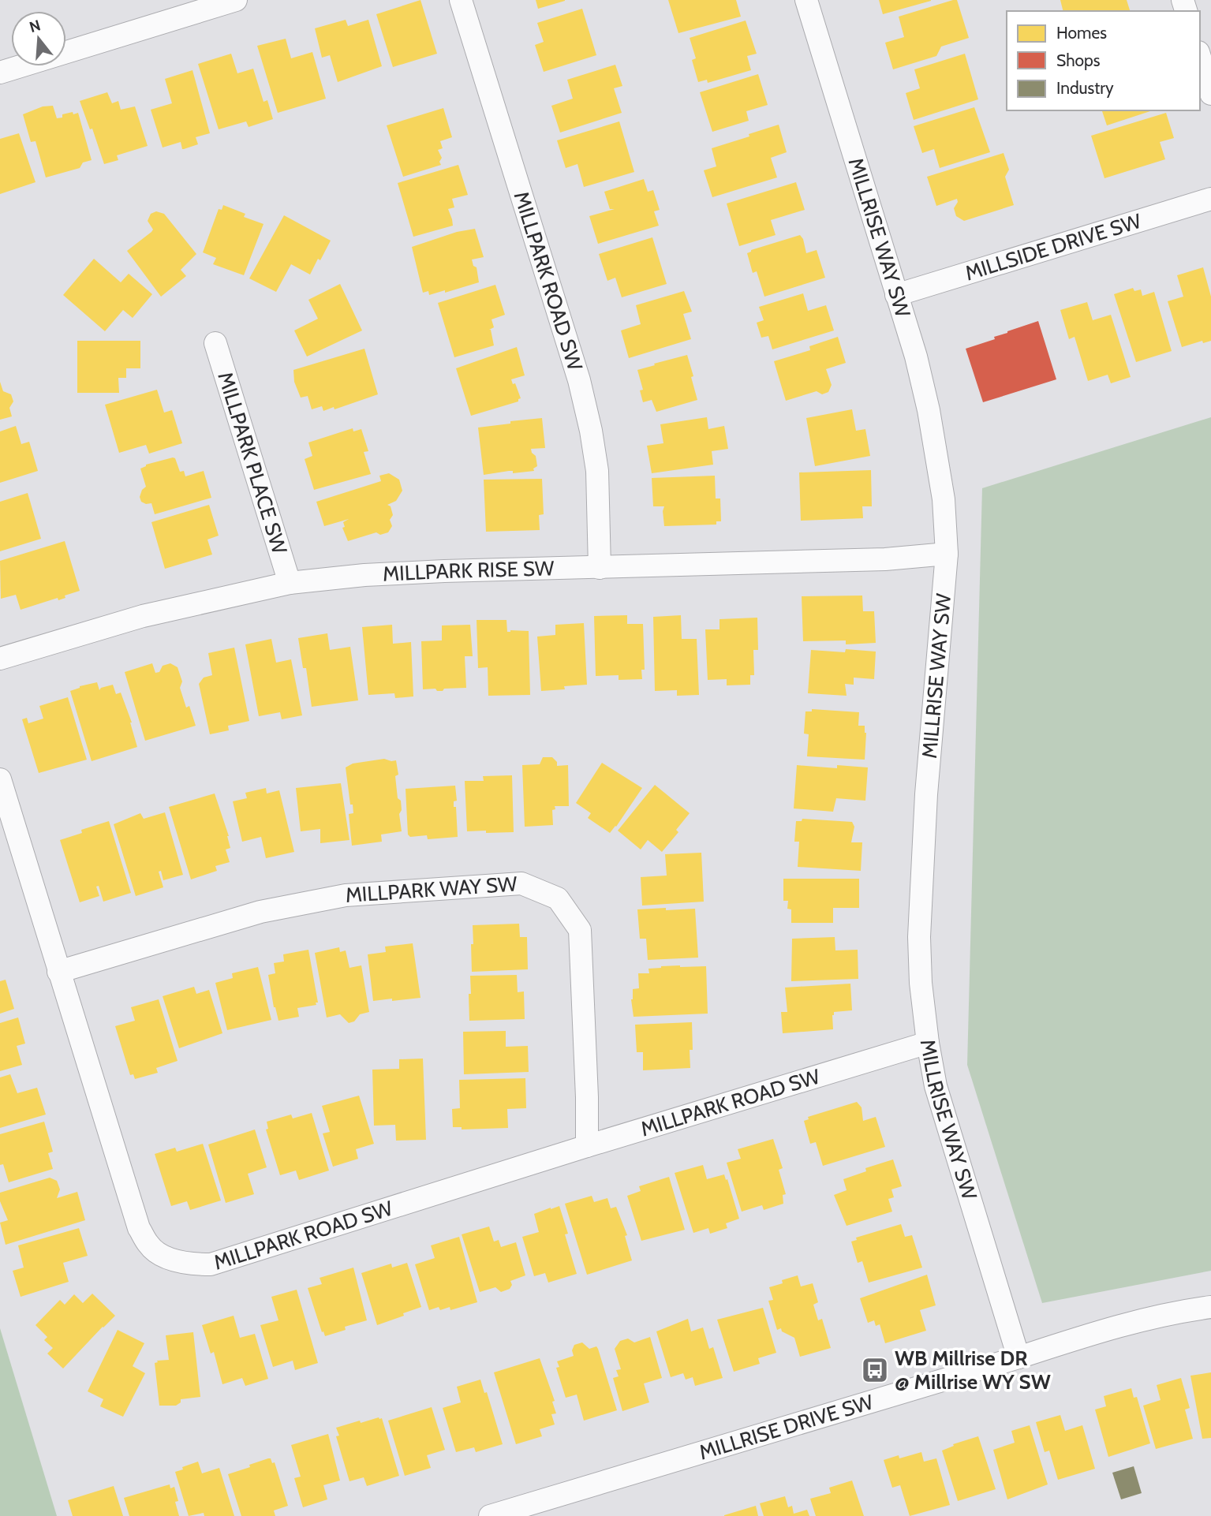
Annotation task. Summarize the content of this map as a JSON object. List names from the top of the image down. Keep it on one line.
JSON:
{"streets":{"street":["MILLRISE WAY SW","MILLSIDE DRIVE SW","MILLPARK ROAD SW","MILLPARK PLACE SW","MILLPARK RISE SW","MILLPARK WAY SW","MILLRISE DRIVE SW"]},"crossings":[["MILLRISE WAY SW","MILLSIDE DRIVE SW"],["MILLRISE WAY SW","MILLPARK ROAD SW"],["MILLRISE WAY SW","MILLPARK RISE SW"],["MILLRISE WAY SW","MILLRISE DRIVE SW"],["MILLPARK ROAD SW","MILLPARK RISE SW"],["MILLPARK ROAD SW","MILLPARK WAY SW"],["MILLPARK PLACE SW","MILLPARK RISE SW"]],"places":{"bus stop":["WB Millrise DR @ Millrise WY SW"]},"legend":["Homes","Shops","Industry"],"north":"top"}
